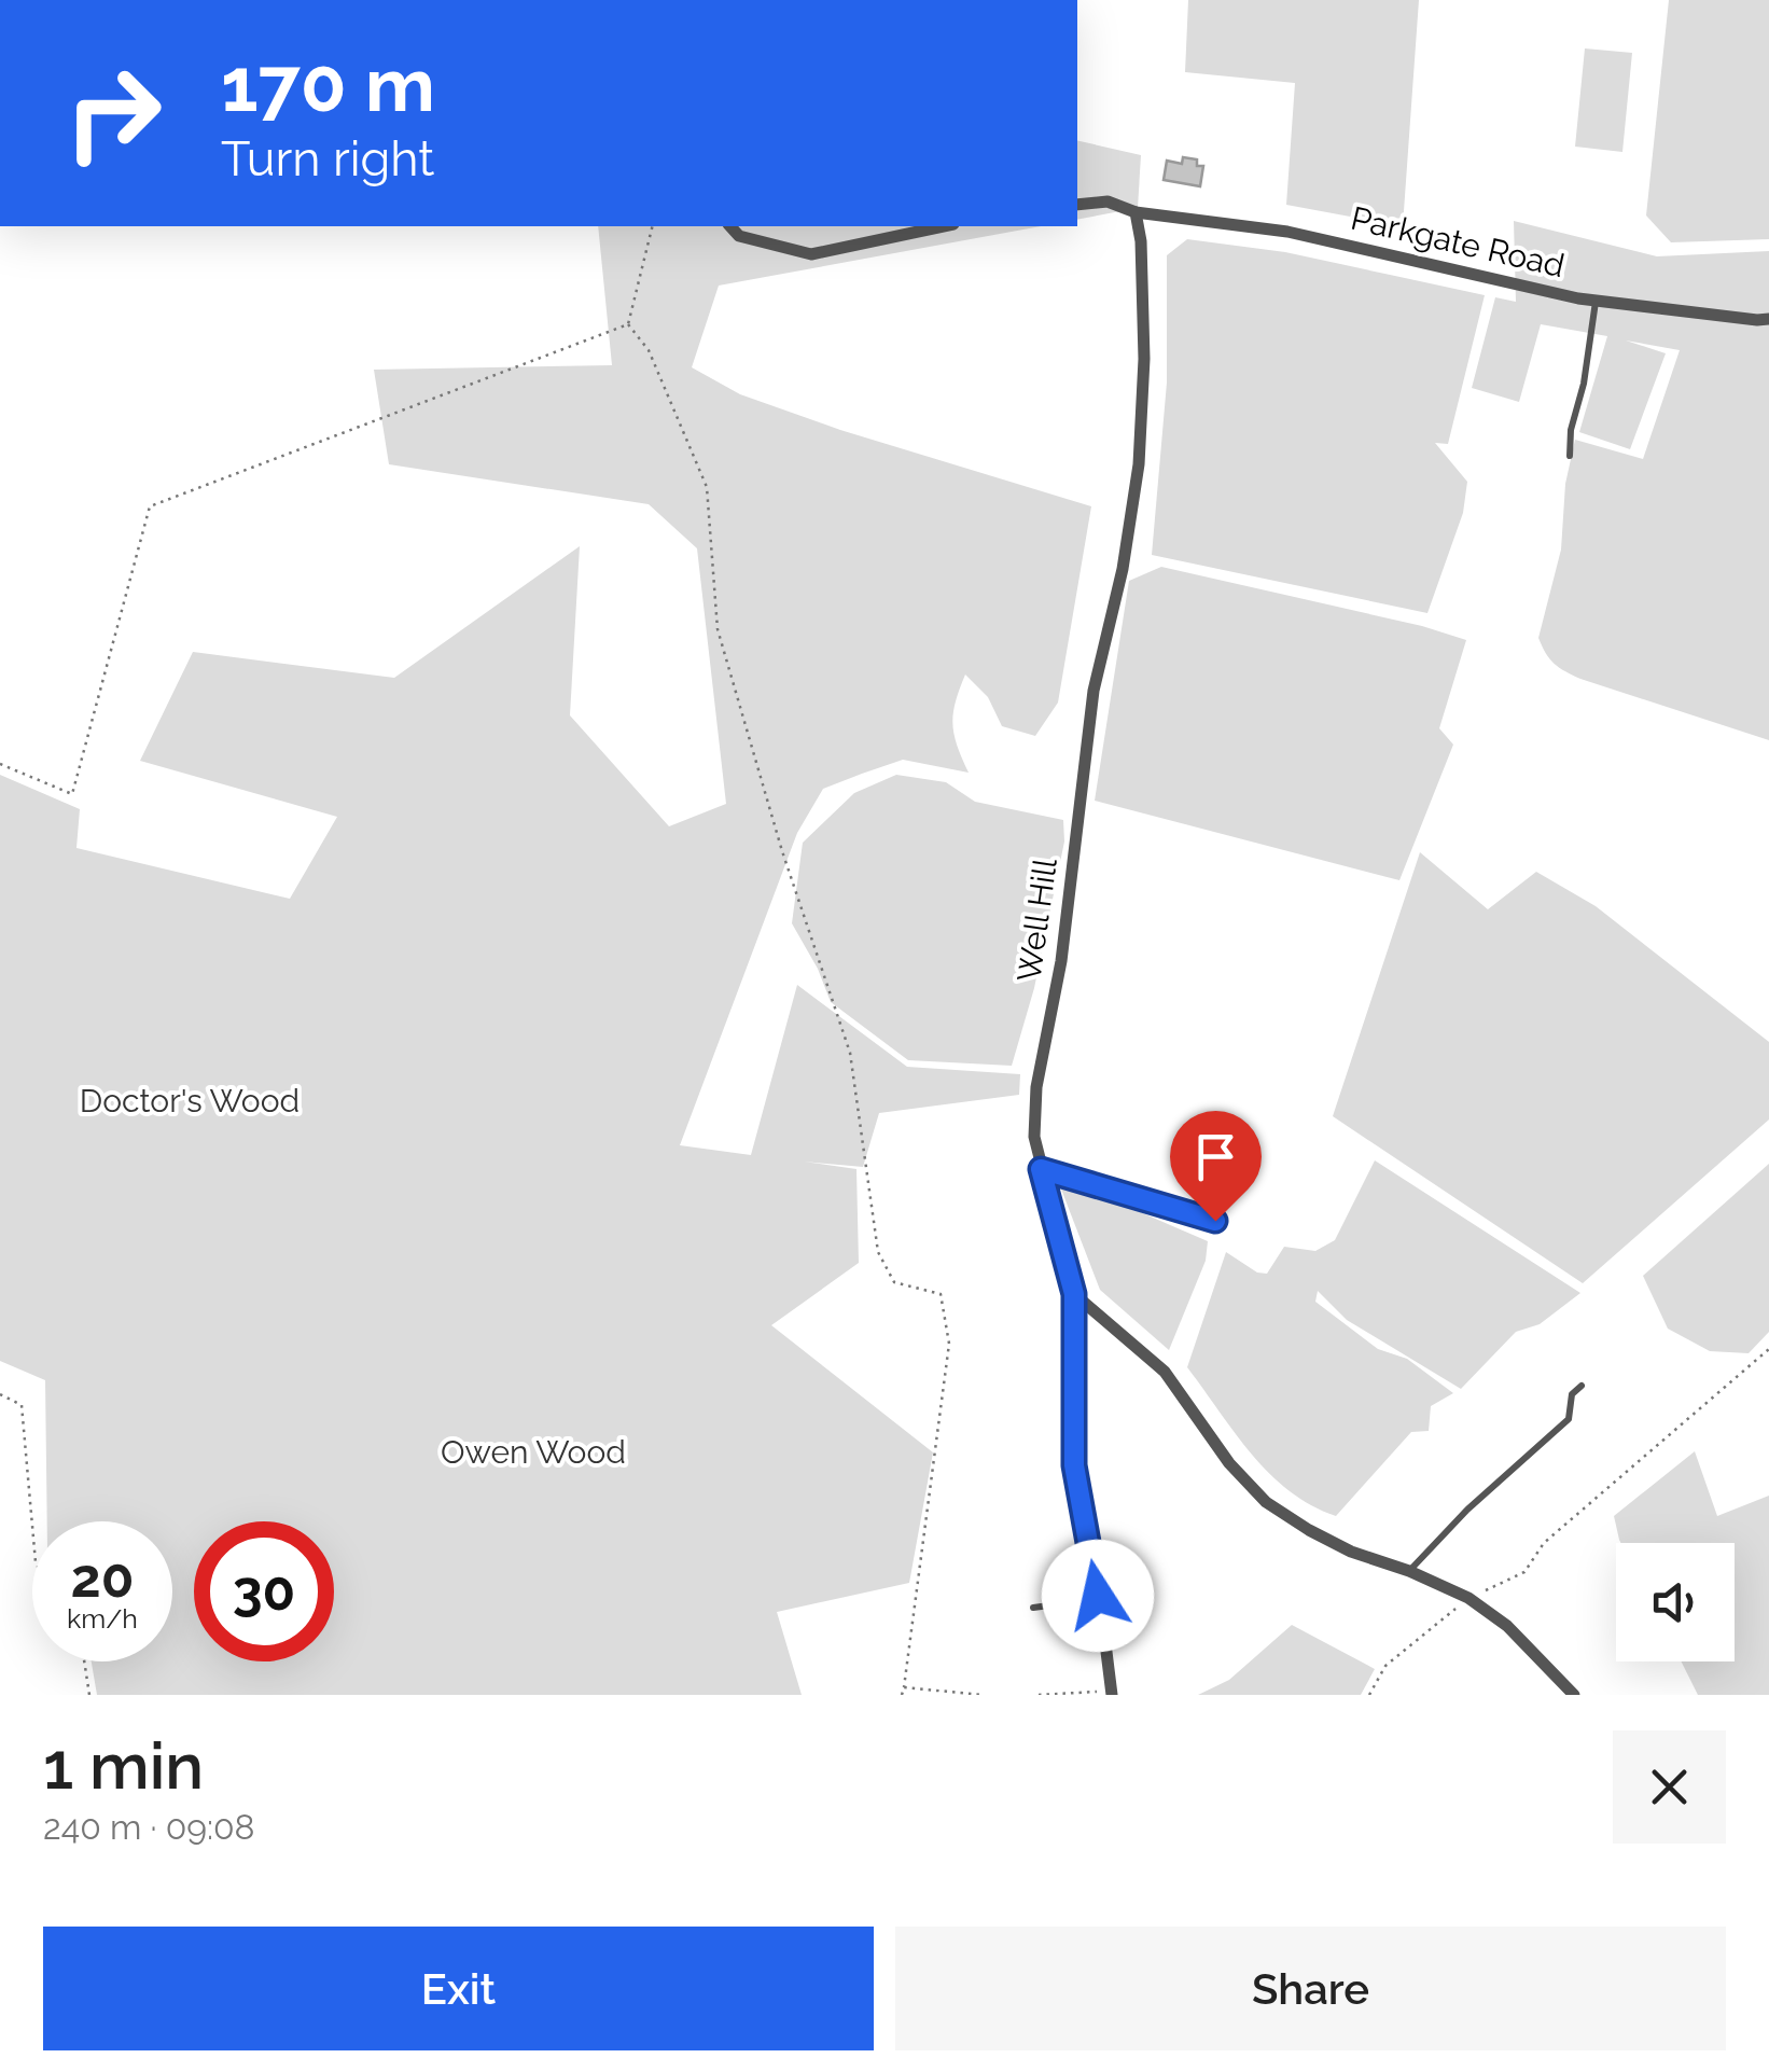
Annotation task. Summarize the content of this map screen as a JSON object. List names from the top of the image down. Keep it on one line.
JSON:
{"streets":{"street":["Parkgate Road","Well Hill"]},"crossings":[["Parkgate Road","Well Hill"]],"parks":["Doctor's Wood","Owen Wood"],"page":{"turn":["170 m","Turn right"],"speed":"20 km/h","limit":"30","heading":["1 min","240 m · 09:08"],"buttons":["Exit","Share"]}}
